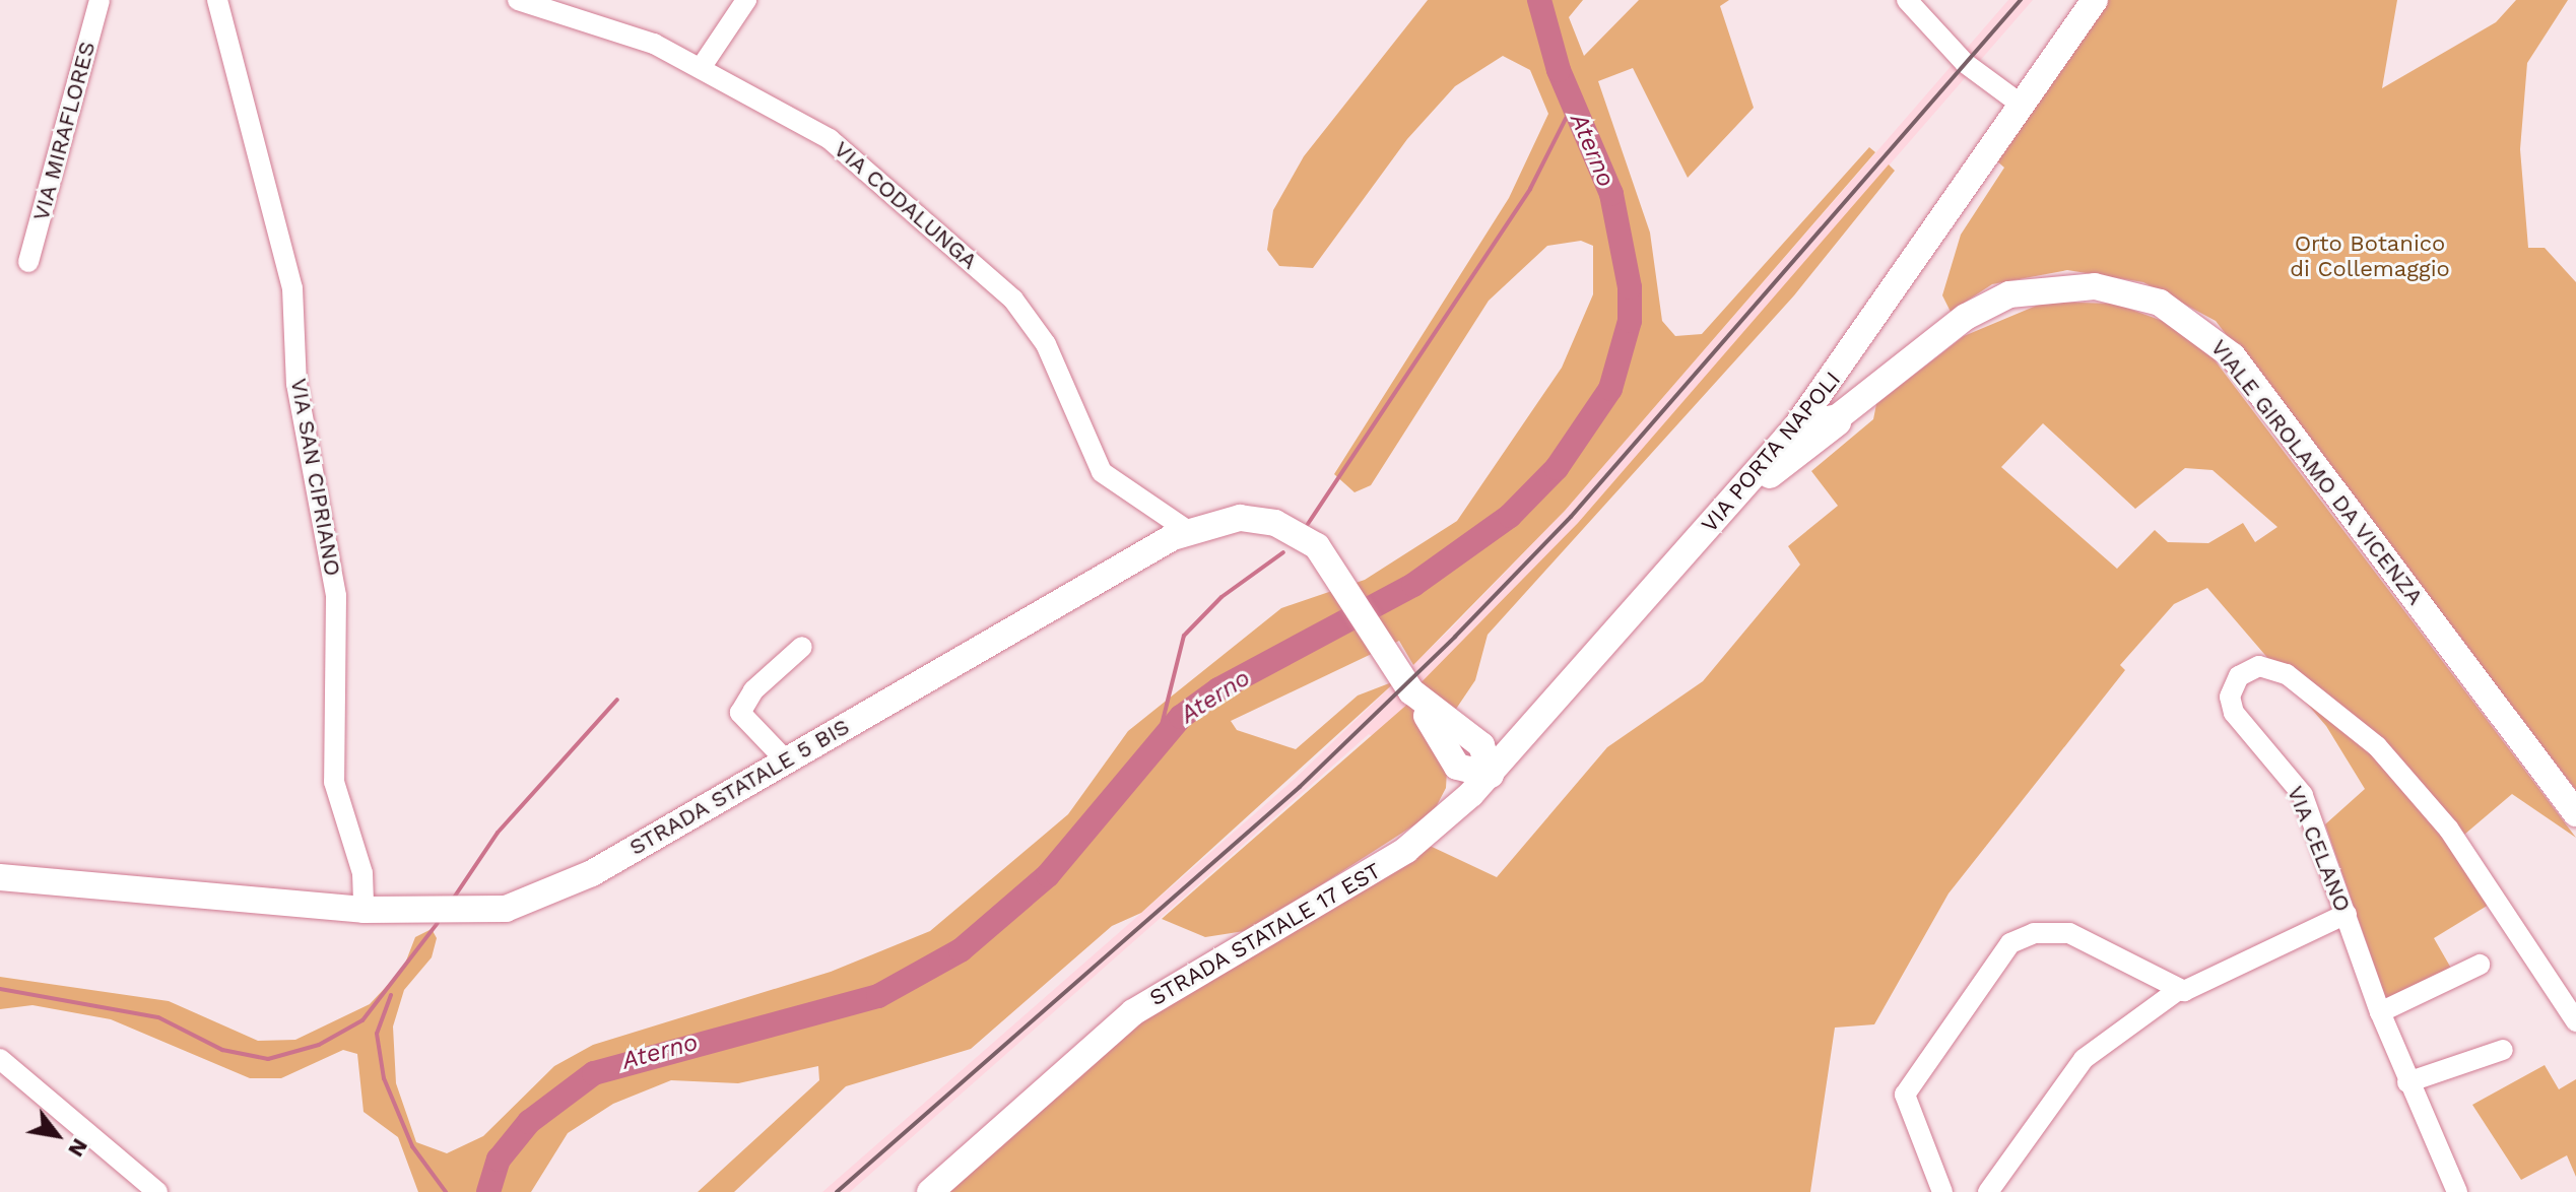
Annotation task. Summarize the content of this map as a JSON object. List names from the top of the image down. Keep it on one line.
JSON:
{"streets":{"main road":["VIA PORTA NAPOLI","VIALE GIROLAMO DA VICENZA","STRADA STATALE 5 BIS","STRADA STATALE 17 EST"],"street":["VIA MIRAFLORES","VIA CODALUNGA","VIA SAN CIPRIANO","VIA CELANO"]},"crossings":[["VIA CODALUNGA","STRADA STATALE 5 BIS"],["VIA PORTA NAPOLI","VIALE GIROLAMO DA VICENZA"],["VIA PORTA NAPOLI","STRADA STATALE 5 BIS"],["VIA PORTA NAPOLI","STRADA STATALE 17 EST"],["VIA SAN CIPRIANO","STRADA STATALE 5 BIS"],["STRADA STATALE 5 BIS","STRADA STATALE 17 EST"]],"water":["Aterno"],"parks":["Orto Botanico di Collemaggio"],"north":"bottom right"}
